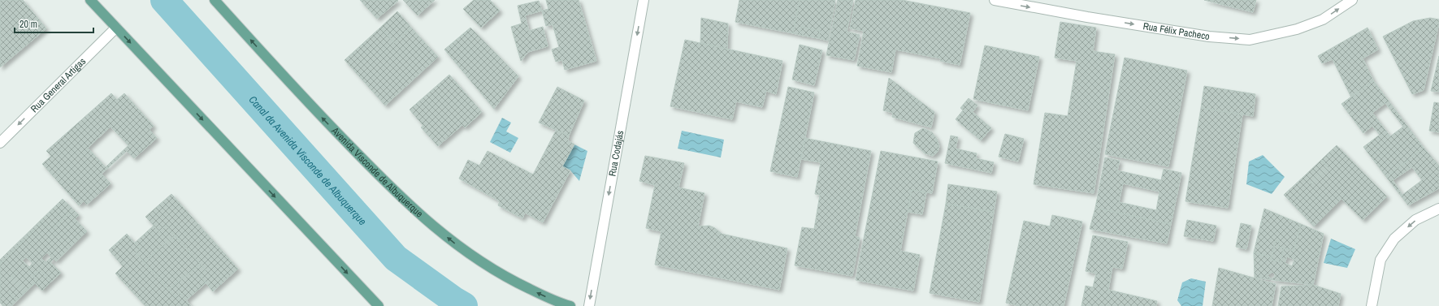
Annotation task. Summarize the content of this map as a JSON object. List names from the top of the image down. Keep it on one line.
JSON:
{"streets":{"main road":["Avenida Visconde de Albuquerque"],"street":["Rua Félix Pacheco","Rua General Artigas","Rua Codajás"]},"one_way":["Rua Félix Pacheco","Rua General Artigas","Rua Codajás","Avenida Visconde de Albuquerque"],"water":["Canal da Avenida Visconde de Albuquerque"],"scale_bar":"20 m"}
